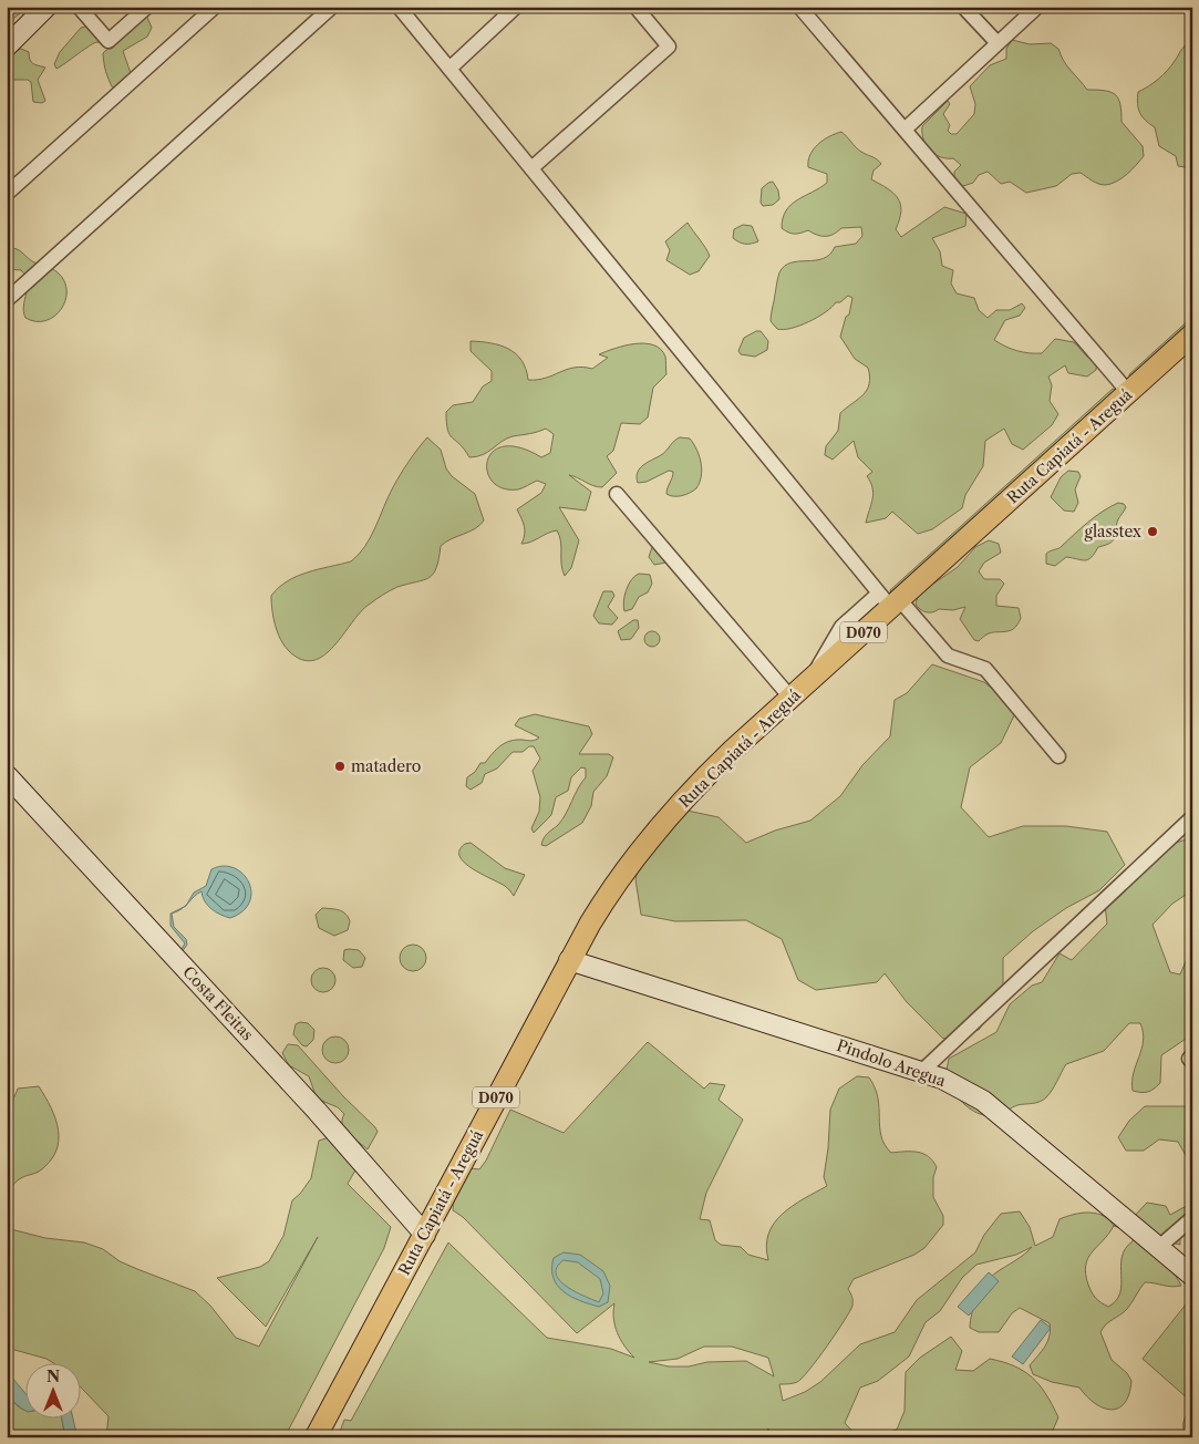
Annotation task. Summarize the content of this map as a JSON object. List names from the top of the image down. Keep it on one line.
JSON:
{"streets":{"main road":["Ruta Capiatá - Areguá","D070","Costa Fleitas","Pindolo Aregua"]},"crossings":[["Ruta Capiatá - Areguá","Costa Fleitas"],["Ruta Capiatá - Areguá","Pindolo Aregua"]],"places":["glasstex","matadero"],"north":"top"}
